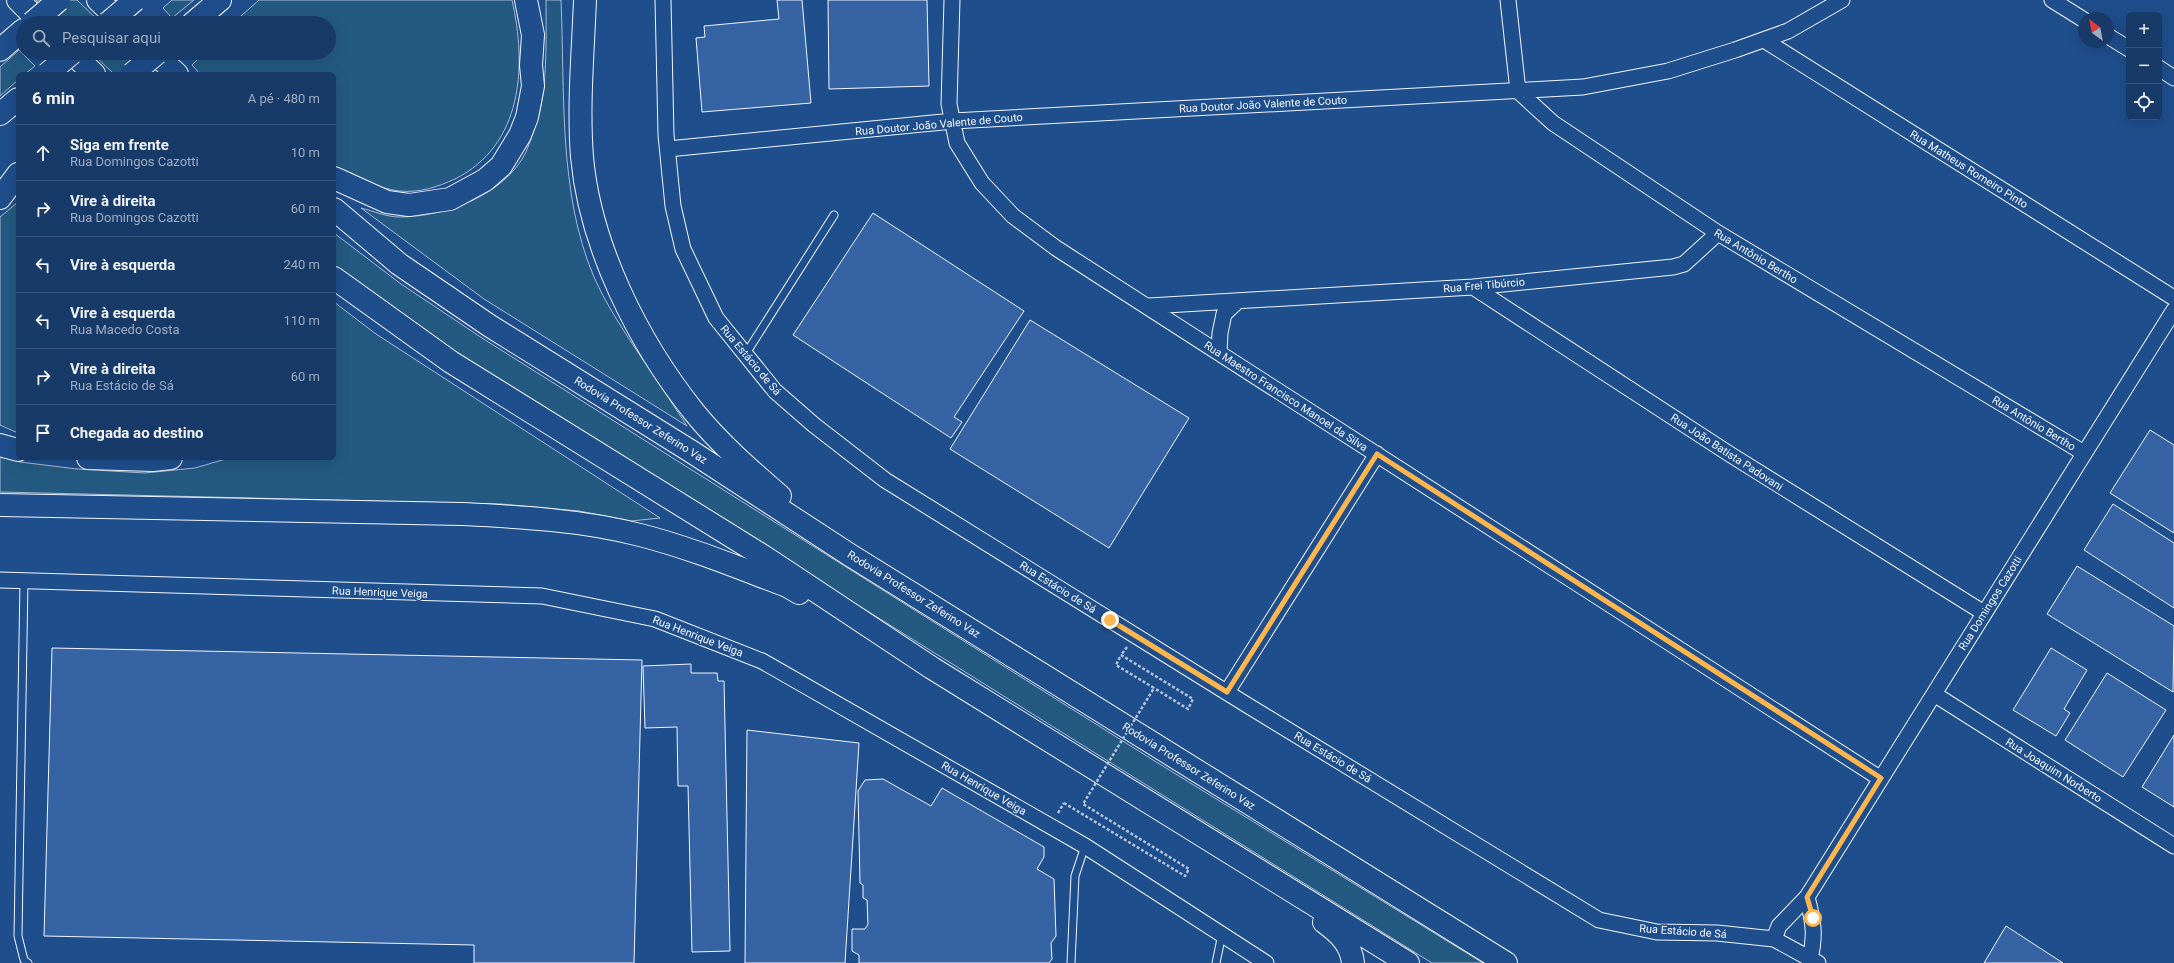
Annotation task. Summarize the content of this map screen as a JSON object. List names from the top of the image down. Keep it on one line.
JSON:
{"streets":{"highway":["Rodovia Professor Zeferino Vaz"],"street":["Rua Doutor João Valente de Couto","Rua Matheus Romeiro Pinto","Rua Antônio Bertho","Rua Frei Tibúrcio","Rua Estácio de Sá","Rua Maestro Francisco Manoel da Silva","Rua João Batista Padovani","Rua Henrique Veiga","Rua Domingos Cazotti","Rua Joaquim Norberto"]},"crossings":[["Rua Doutor João Valente de Couto","Rua Matheus Romeiro Pinto"],["Rua Doutor João Valente de Couto","Rua Antônio Bertho"],["Rua Doutor João Valente de Couto","Rua Estácio de Sá"],["Rua Doutor João Valente de Couto","Rua Maestro Francisco Manoel da Silva"],["Rua Antônio Bertho","Rua Frei Tibúrcio"],["Rua Antônio Bertho","Rua Domingos Cazotti"],["Rua Frei Tibúrcio","Rua Maestro Francisco Manoel da Silva"],["Rua Frei Tibúrcio","Rua João Batista Padovani"],["Rua Estácio de Sá","Rua Domingos Cazotti"],["Rua Maestro Francisco Manoel da Silva","Rua Domingos Cazotti"],["Rua João Batista Padovani","Rua Domingos Cazotti"],["Rua Domingos Cazotti","Rua Joaquim Norberto"]],"north":"top left","page":{"map_buttons":["+","−"],"search":"Pesquisar aqui","heading":["6 min","A pé · 480 m"],"list":[["Siga em frente","Rua Domingos Cazotti","10 m"],["Vire à direita","Rua Domingos Cazotti","60 m"],["Vire à esquerda","240 m"],["Vire à esquerda","Rua Macedo Costa","110 m"],["Vire à direita","Rua Estácio de Sá","60 m"],"Chegada ao destino"]}}
